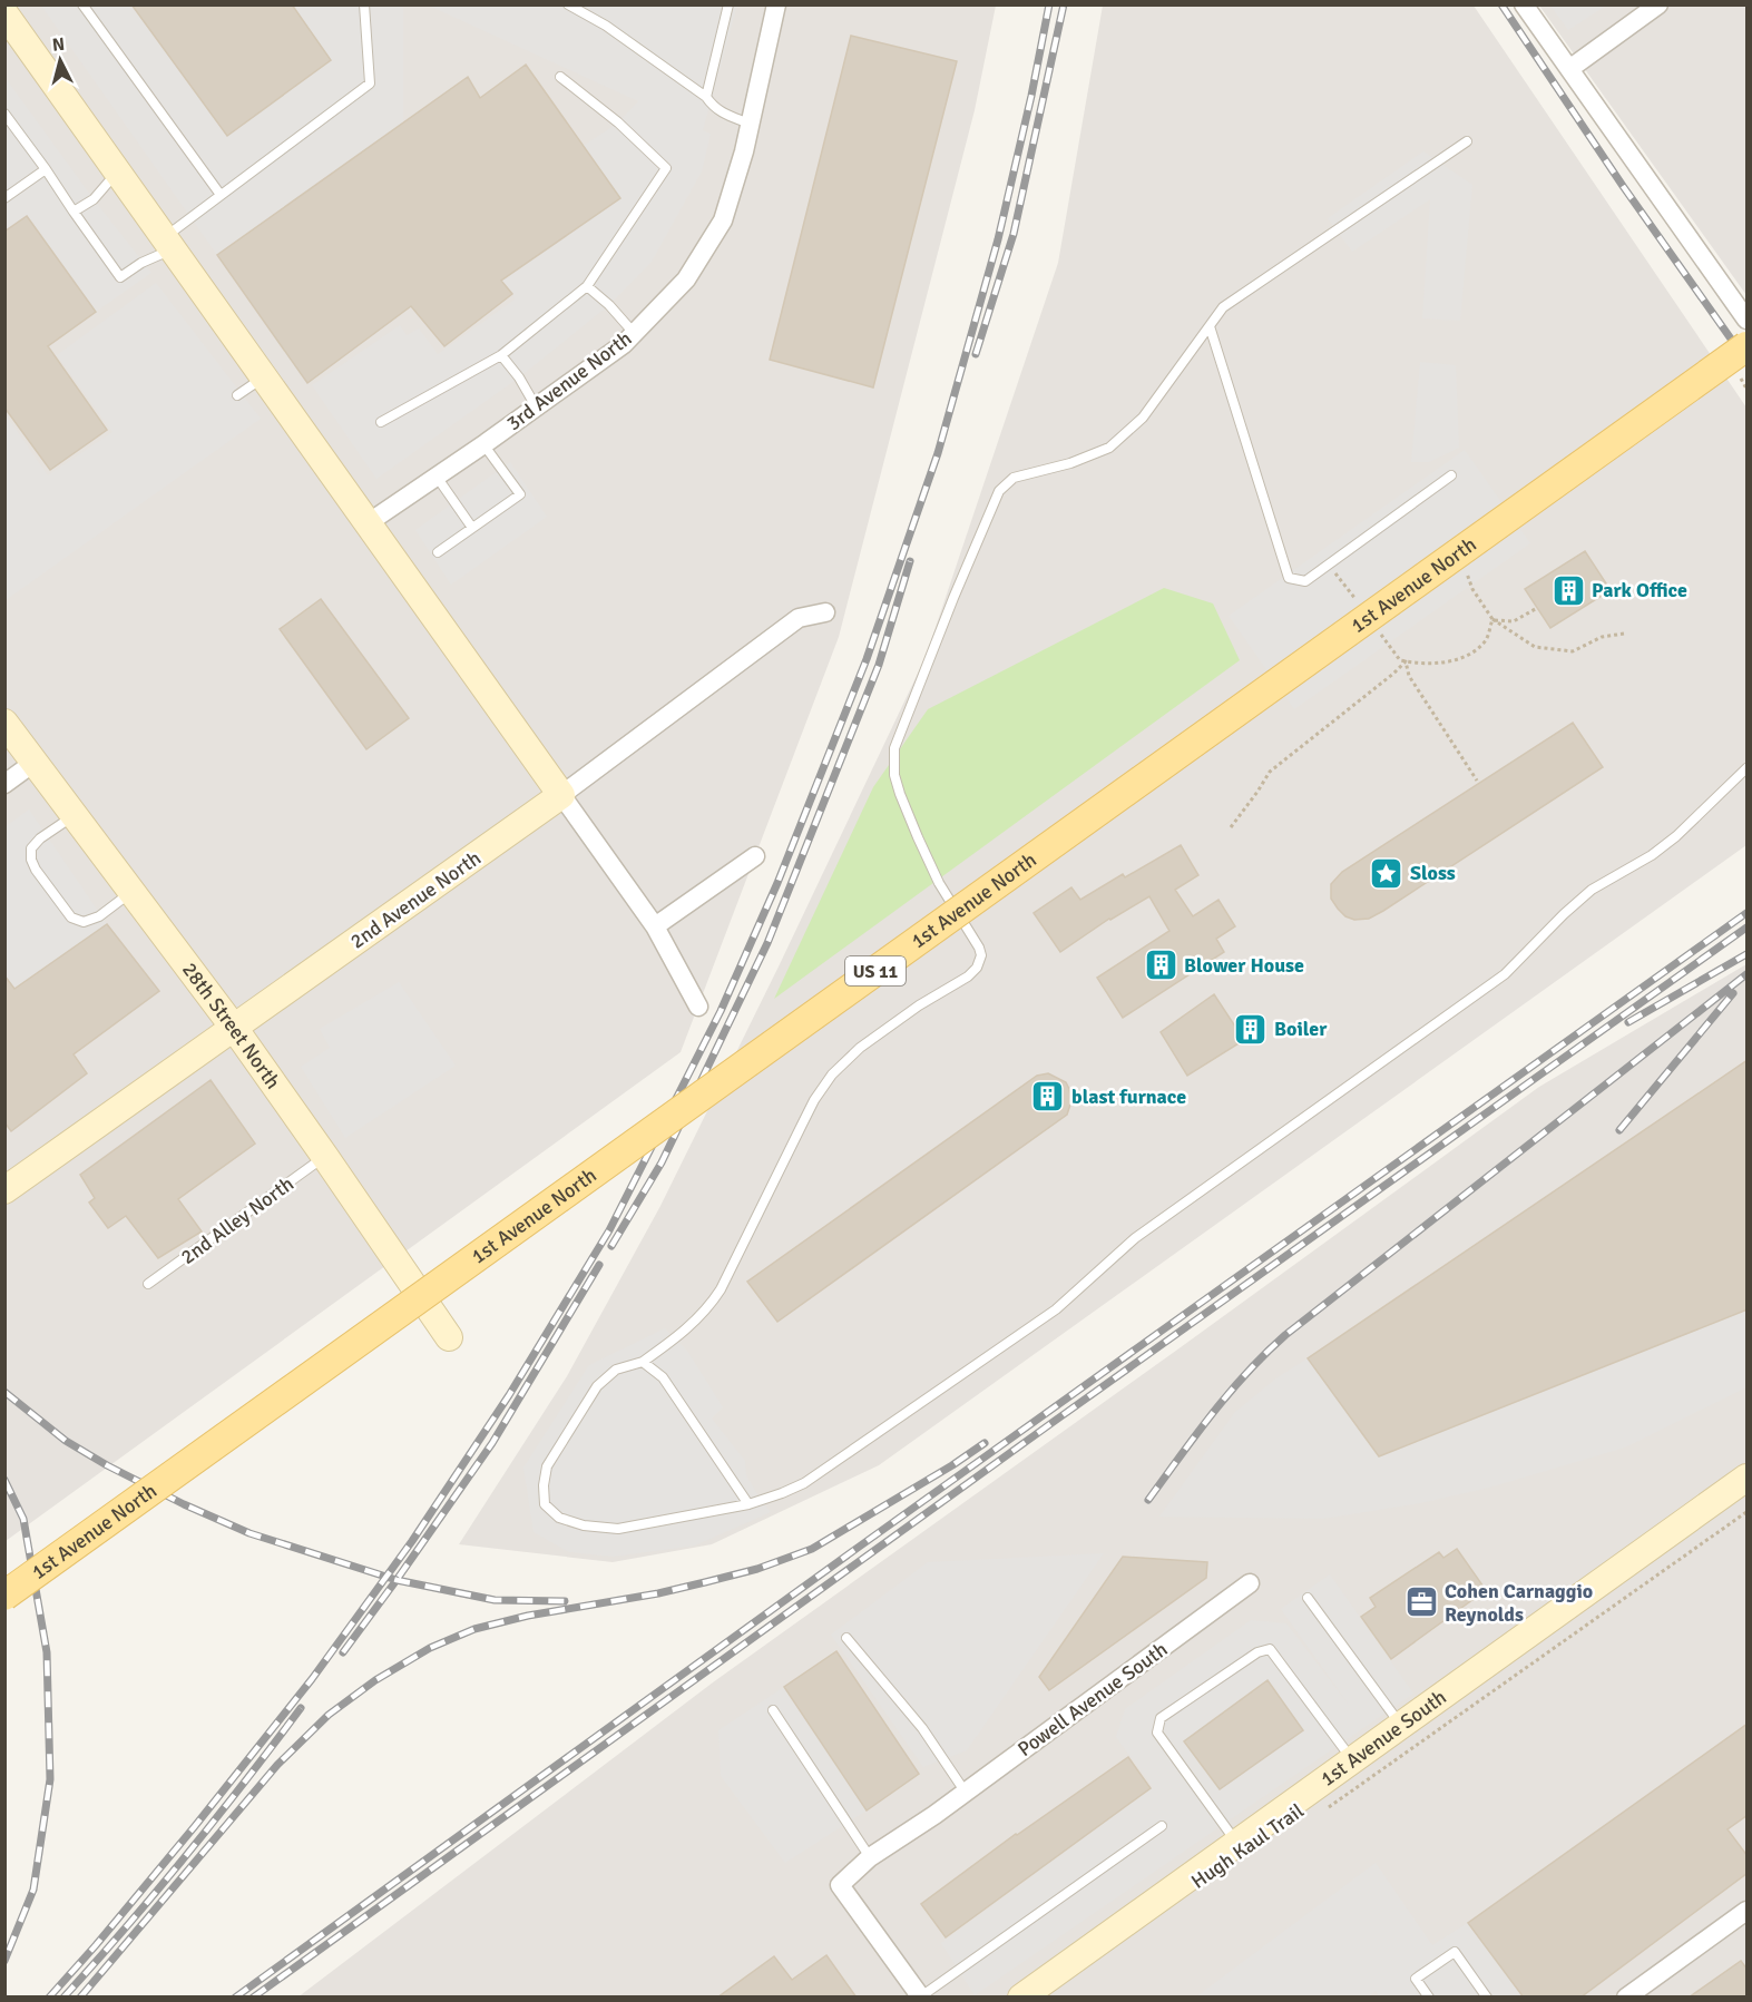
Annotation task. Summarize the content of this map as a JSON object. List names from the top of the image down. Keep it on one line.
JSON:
{"streets":{"main road":["1st Avenue North","US 11"],"street":["3rd Avenue North","2nd Avenue North","28th Street North","Powell Avenue South","1st Avenue South"],"lane":["2nd Alley North"],"path":["Hugh Kaul Trail"]},"crossings":[["2nd Avenue North","28th Street North"],["28th Street North","2nd Alley North"]],"places":{"building":["Park Office","Blower House","Boiler","blast furnace"],"place":["Sloss"],"office":["Cohen Carnaggio Reynolds"]},"north":"top"}
